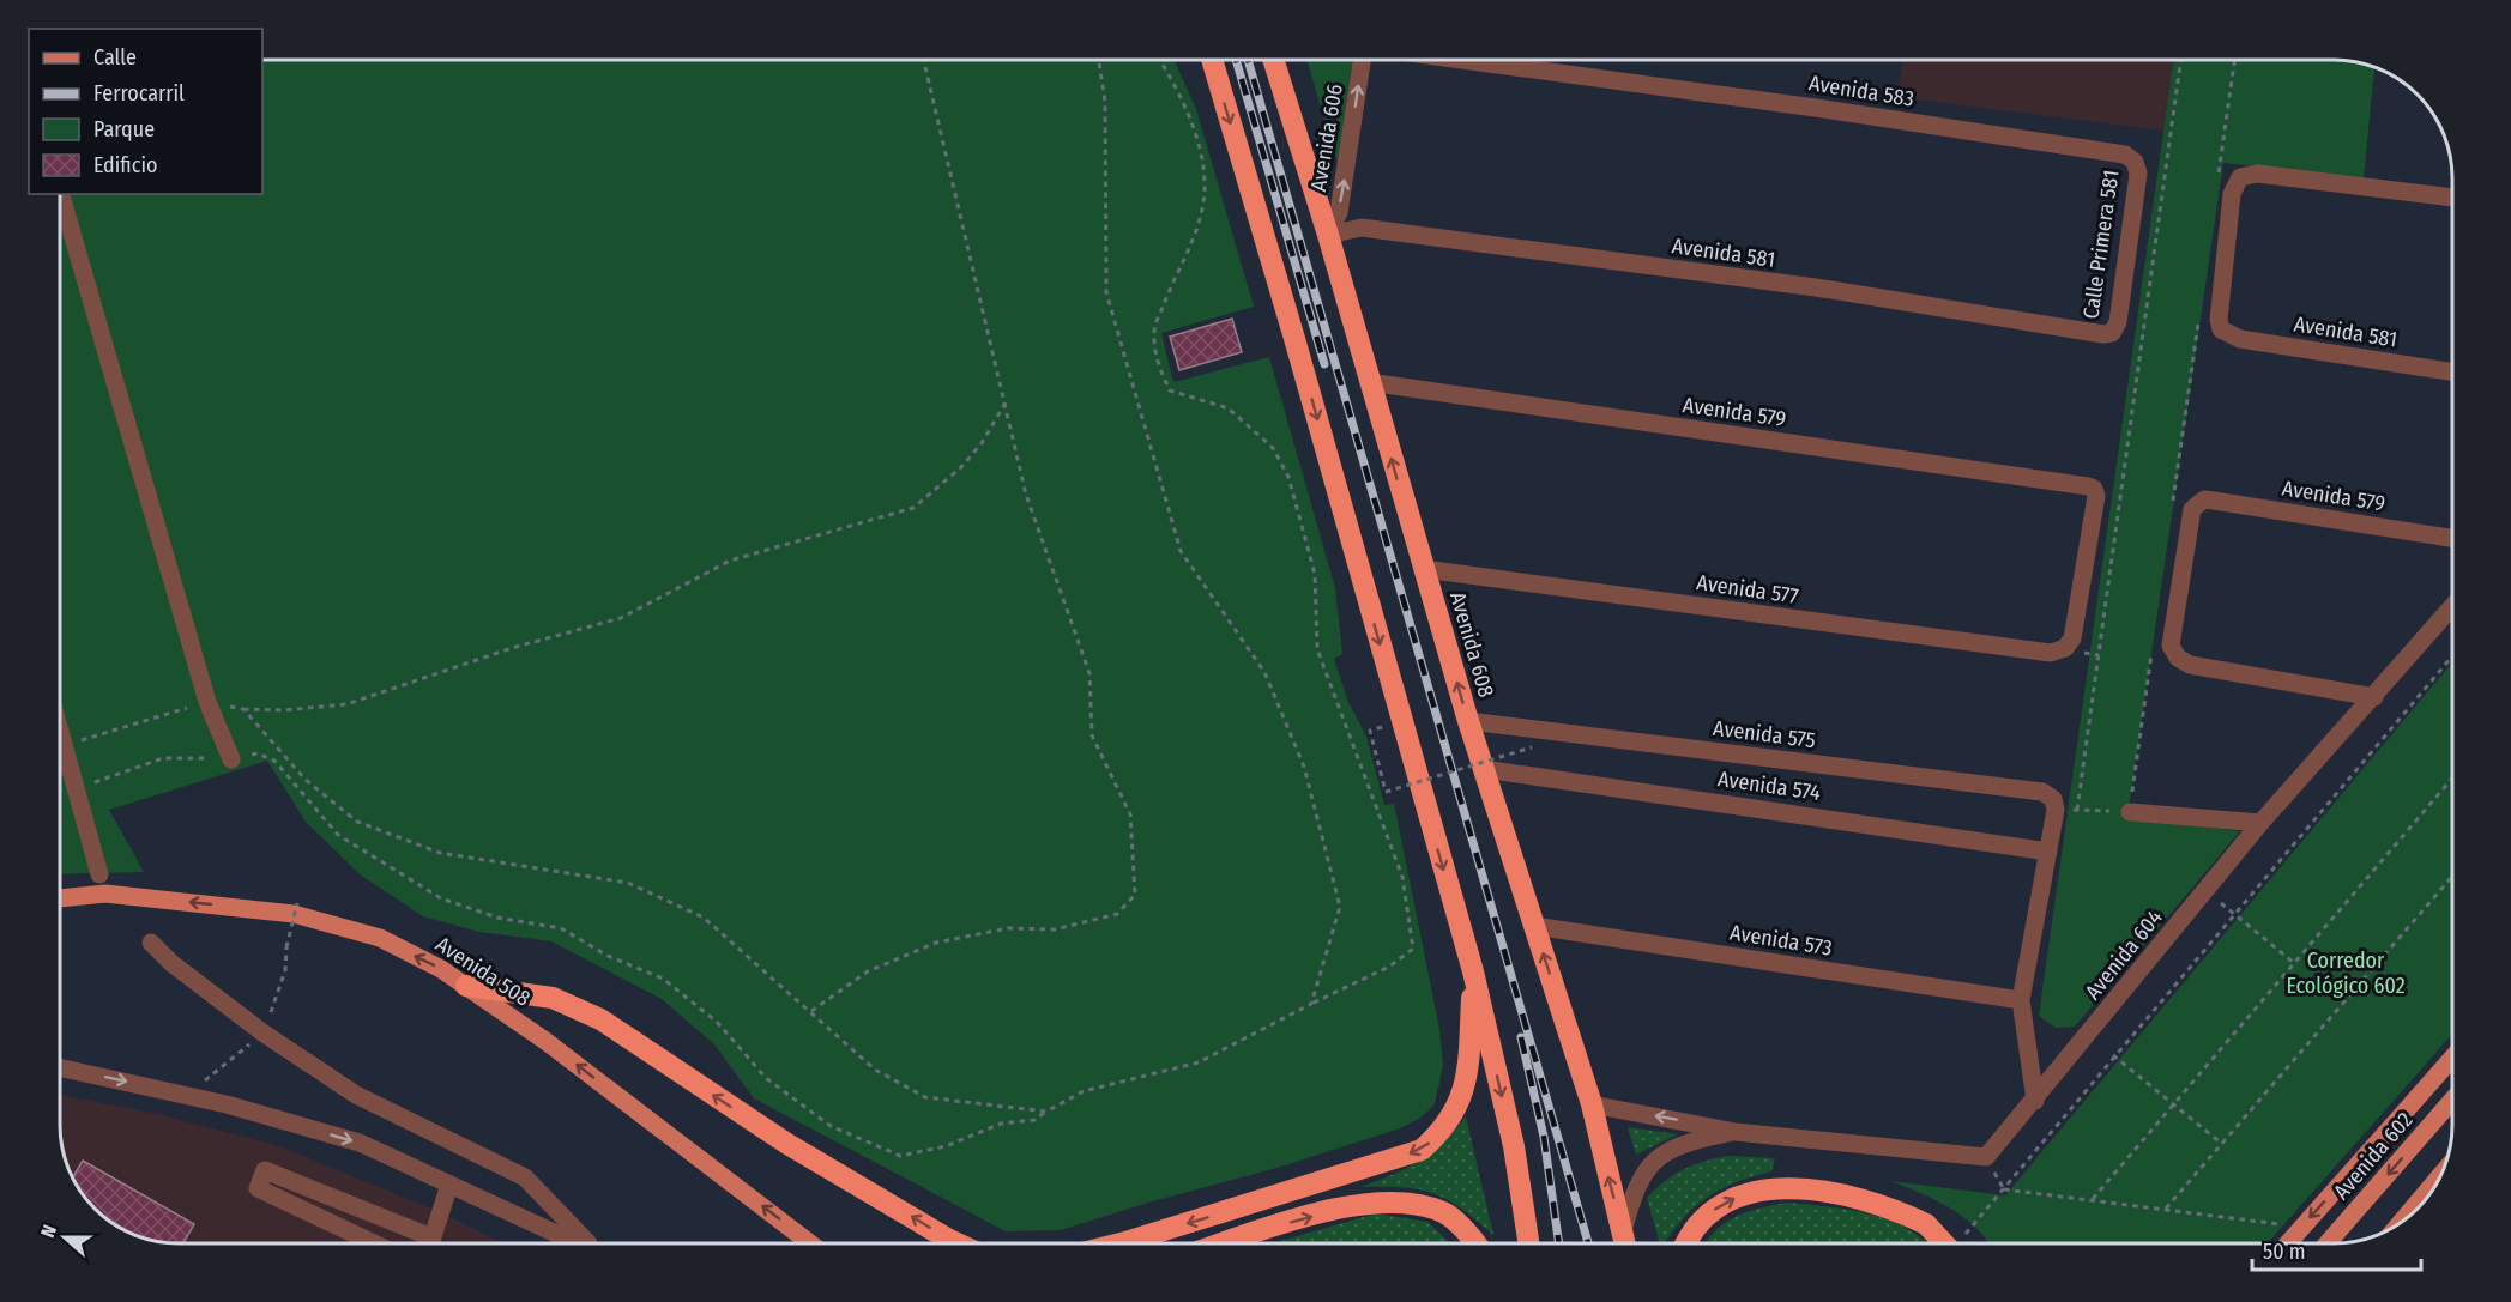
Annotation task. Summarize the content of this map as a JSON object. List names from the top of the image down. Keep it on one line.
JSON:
{"streets":{"highway":["Avenida 608"],"main road":["Avenida 508","Avenida 602"],"street":["Avenida 583","Avenida 606","Calle Primera 581","Avenida 581","Avenida 579","Avenida 577","Avenida 575","Avenida 574","Avenida 573","Avenida 604"]},"crossings":[["Avenida 583","Calle Primera 581"],["Avenida 606","Avenida 581"],["Avenida 606","Avenida 608"],["Calle Primera 581","Avenida 581"],["Avenida 581","Avenida 608"],["Avenida 579","Avenida 577"],["Avenida 579","Avenida 608"],["Avenida 579","Avenida 604"],["Avenida 577","Avenida 608"],["Avenida 608","Avenida 575"],["Avenida 608","Avenida 574"],["Avenida 608","Avenida 573"],["Avenida 608","Avenida 604"]],"one_way":["Avenida 606","Avenida 508"],"parks":["Corredor Ecológico 602"],"legend":["Calle","Ferrocarril","Parque","Edificio"],"scale_bar":"50 m","north":"left"}
